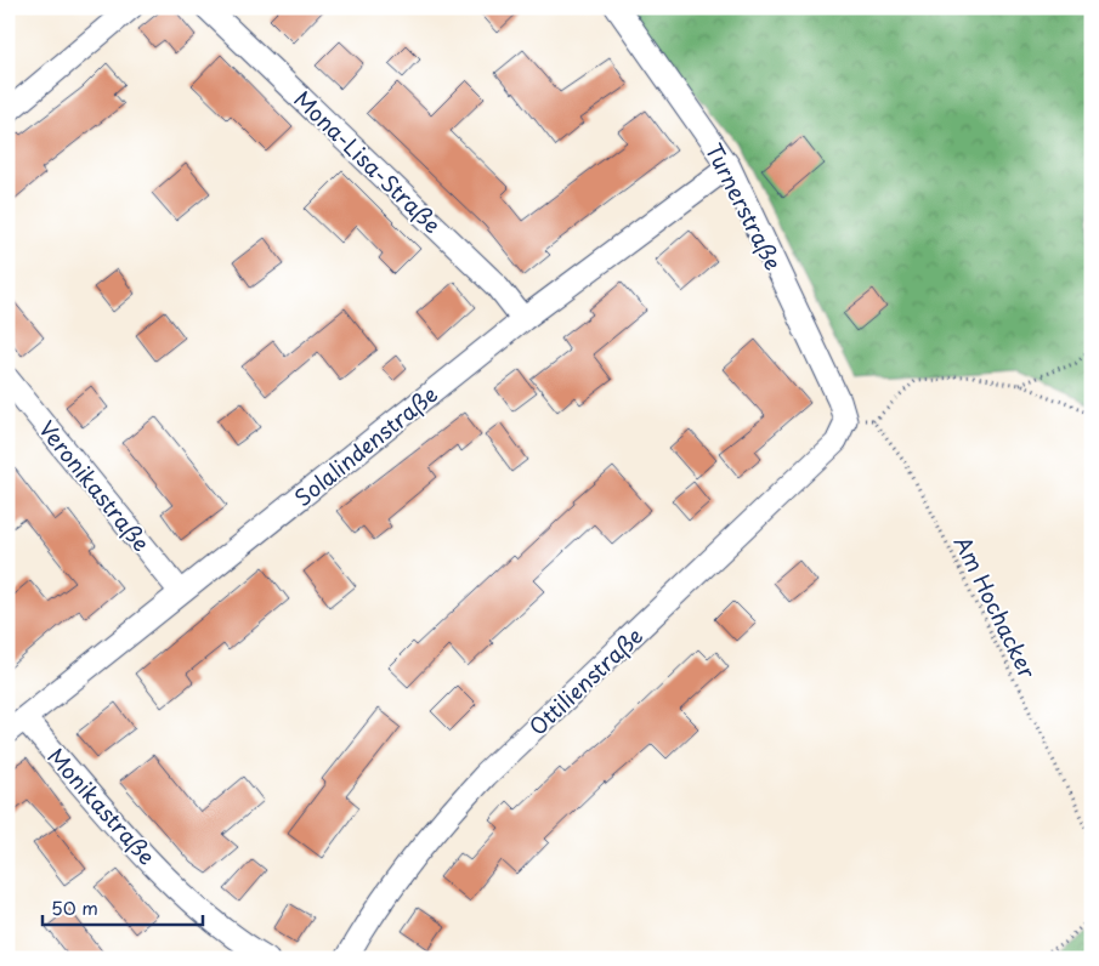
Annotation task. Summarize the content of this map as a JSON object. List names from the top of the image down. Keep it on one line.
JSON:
{"streets":{"street":["Mona-Lisa-Straße","Turnerstraße","Solalindenstraße","Veronikastraße","Ottilienstraße","Monikastraße"],"path":["Am Hochacker"]},"crossings":[["Mona-Lisa-Straße","Solalindenstraße"],["Turnerstraße","Solalindenstraße"],["Turnerstraße","Ottilienstraße"],["Solalindenstraße","Veronikastraße"],["Solalindenstraße","Monikastraße"]],"scale_bar":"50 m"}
